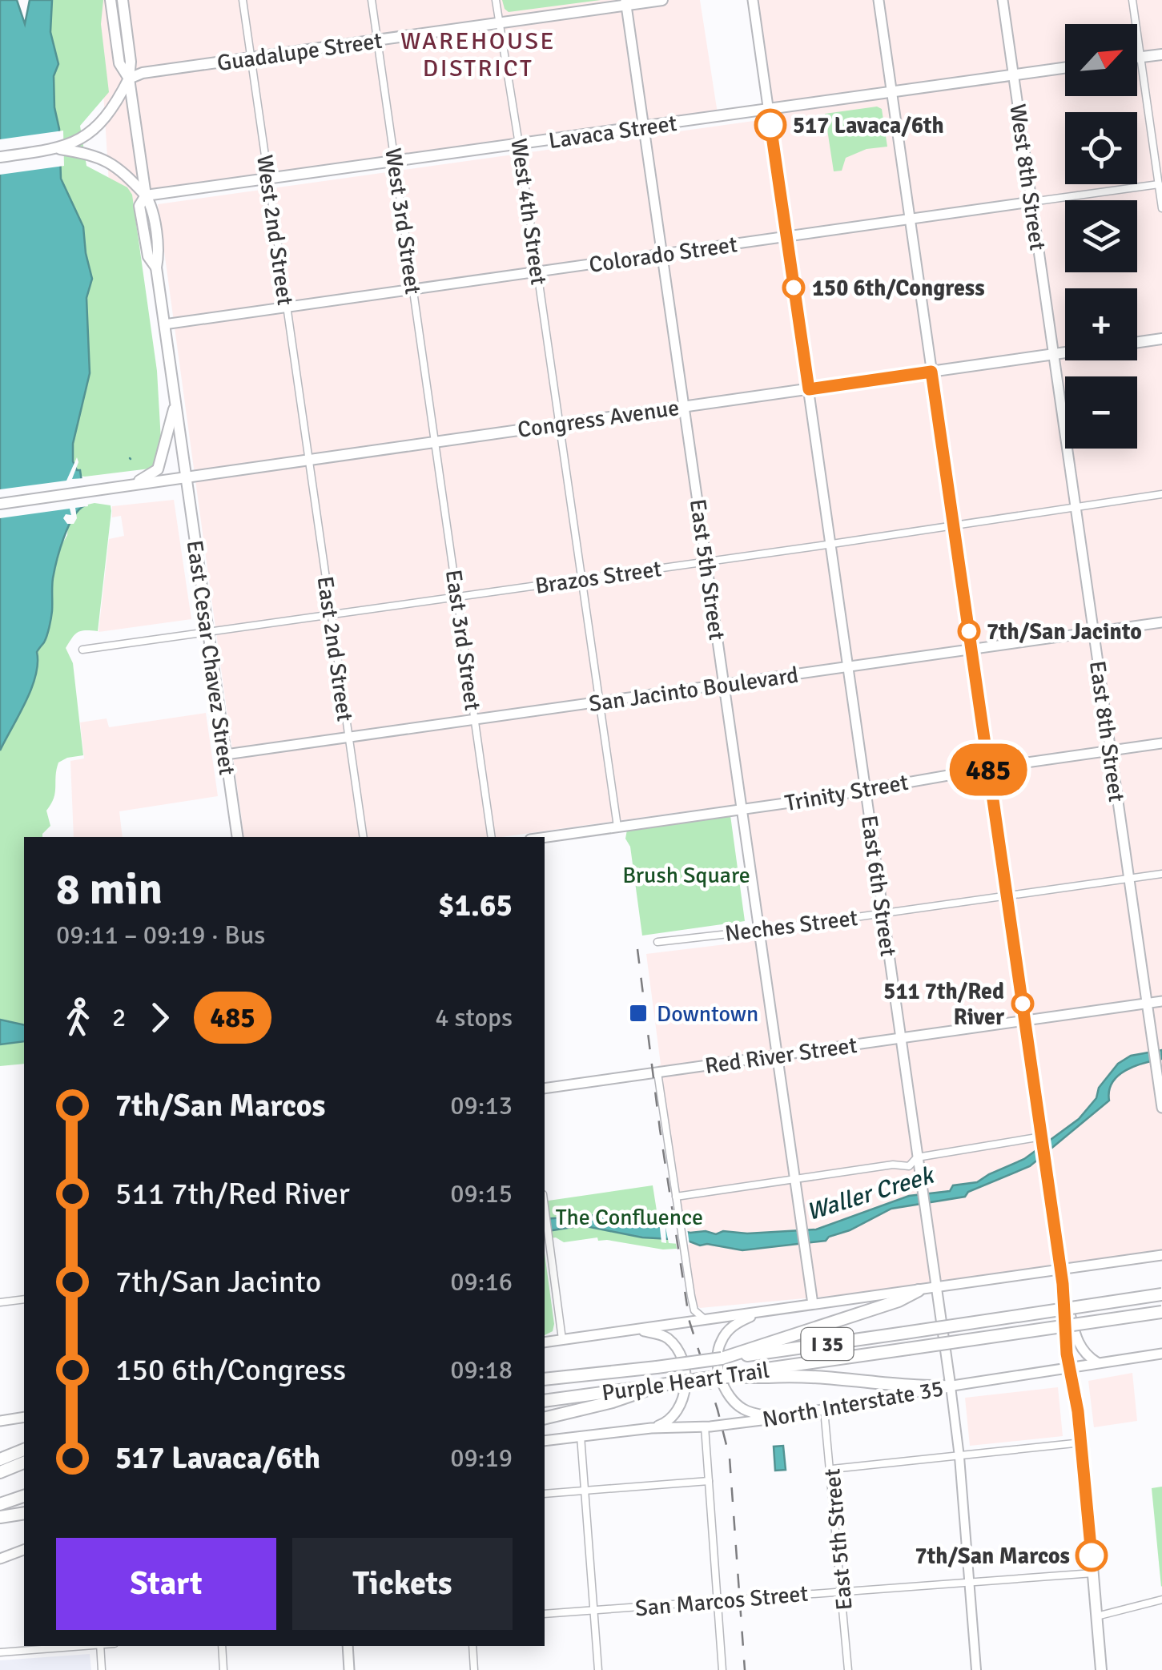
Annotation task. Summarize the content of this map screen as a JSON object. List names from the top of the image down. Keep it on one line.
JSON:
{"streets":{"highway":["I 35","Purple Heart Trail"],"main road":["Guadalupe Street","Lavaca Street","West 8th Street","Colorado Street","Congress Avenue","East 5th Street","East Cesar Chavez Street","San Jacinto Boulevard","East 8th Street","Trinity Street","East 6th Street","Red River Street","North Interstate 35"],"street":["West 4th Street","West 3rd Street","West 2nd Street","Brazos Street","East 3rd Street","East 2nd Street","Neches Street","San Marcos Street"]},"crossings":[["Guadalupe Street","West 4th Street"],["Guadalupe Street","West 3rd Street"],["Guadalupe Street","West 2nd Street"],["Guadalupe Street","East 5th Street"],["Guadalupe Street","East Cesar Chavez Street"],["Lavaca Street","West 8th Street"],["Lavaca Street","West 4th Street"],["Lavaca Street","West 3rd Street"],["Lavaca Street","West 2nd Street"],["Lavaca Street","East 5th Street"],["Lavaca Street","East Cesar Chavez Street"],["Lavaca Street","East 6th Street"],["West 8th Street","Colorado Street"],["West 8th Street","Congress Avenue"],["West 8th Street","East 8th Street"],["West 4th Street","Colorado Street"],["West 4th Street","Congress Avenue"],["West 4th Street","Brazos Street"],["West 4th Street","San Jacinto Boulevard"],["West 4th Street","Trinity Street"],["West 3rd Street","Colorado Street"],["West 3rd Street","Congress Avenue"],["West 3rd Street","East 3rd Street"],["West 2nd Street","Colorado Street"],["West 2nd Street","Congress Avenue"],["West 2nd Street","East 2nd Street"],["Colorado Street","East 5th Street"],["Colorado Street","East Cesar Chavez Street"],["Colorado Street","East 6th Street"],["Congress Avenue","East 5th Street"],["Congress Avenue","East 3rd Street"],["Congress Avenue","East 2nd Street"],["Congress Avenue","East Cesar Chavez Street"],["Congress Avenue","East 8th Street"],["Congress Avenue","East 6th Street"],["East 5th Street","Brazos Street"],["East 5th Street","San Jacinto Boulevard"],["East 5th Street","Trinity Street"],["East 5th Street","Neches Street"],["East 5th Street","Red River Street"],["East 5th Street","North Interstate 35"],["East 5th Street","San Marcos Street"],["Brazos Street","East 3rd Street"],["Brazos Street","East 2nd Street"],["Brazos Street","East Cesar Chavez Street"],["Brazos Street","East 8th Street"],["Brazos Street","East 6th Street"],["East 3rd Street","San Jacinto Boulevard"],["East 2nd Street","San Jacinto Boulevard"],["East Cesar Chavez Street","San Jacinto Boulevard"],["San Jacinto Boulevard","East 8th Street"],["San Jacinto Boulevard","East 6th Street"],["East 8th Street","Trinity Street"],["East 8th Street","Neches Street"],["East 8th Street","Red River Street"],["Trinity Street","East 6th Street"],["East 6th Street","Neches Street"],["East 6th Street","Red River Street"],["East 6th Street","North Interstate 35"],["East 6th Street","San Marcos Street"]],"districts":["WAREHOUSE DISTRICT"],"water":["Waller Creek"],"parks":["Brush Square","The Confluence"],"places":{"other":["517 Lavaca/6th","150 6th/Congress","7th/San Jacinto","511 7th/Red River","7th/San Marcos"],"transit":["Downtown"]},"lines":["bus line 485"],"north":"top right","page":{"on_map":"485","map_buttons":["+","−"],"heading":["8 min","09:11 – 09:19 · Bus","$1.65"],"legs":["2","485","4 stops"],"list":[{"name":"7th/San Marcos","value":"09:13"},{"name":"511 7th/Red River","value":"09:15"},{"name":"7th/San Jacinto","value":"09:16"},{"name":"150 6th/Congress","value":"09:18"},{"name":"517 Lavaca/6th","value":"09:19"}],"buttons":["Start","Tickets"]}}
